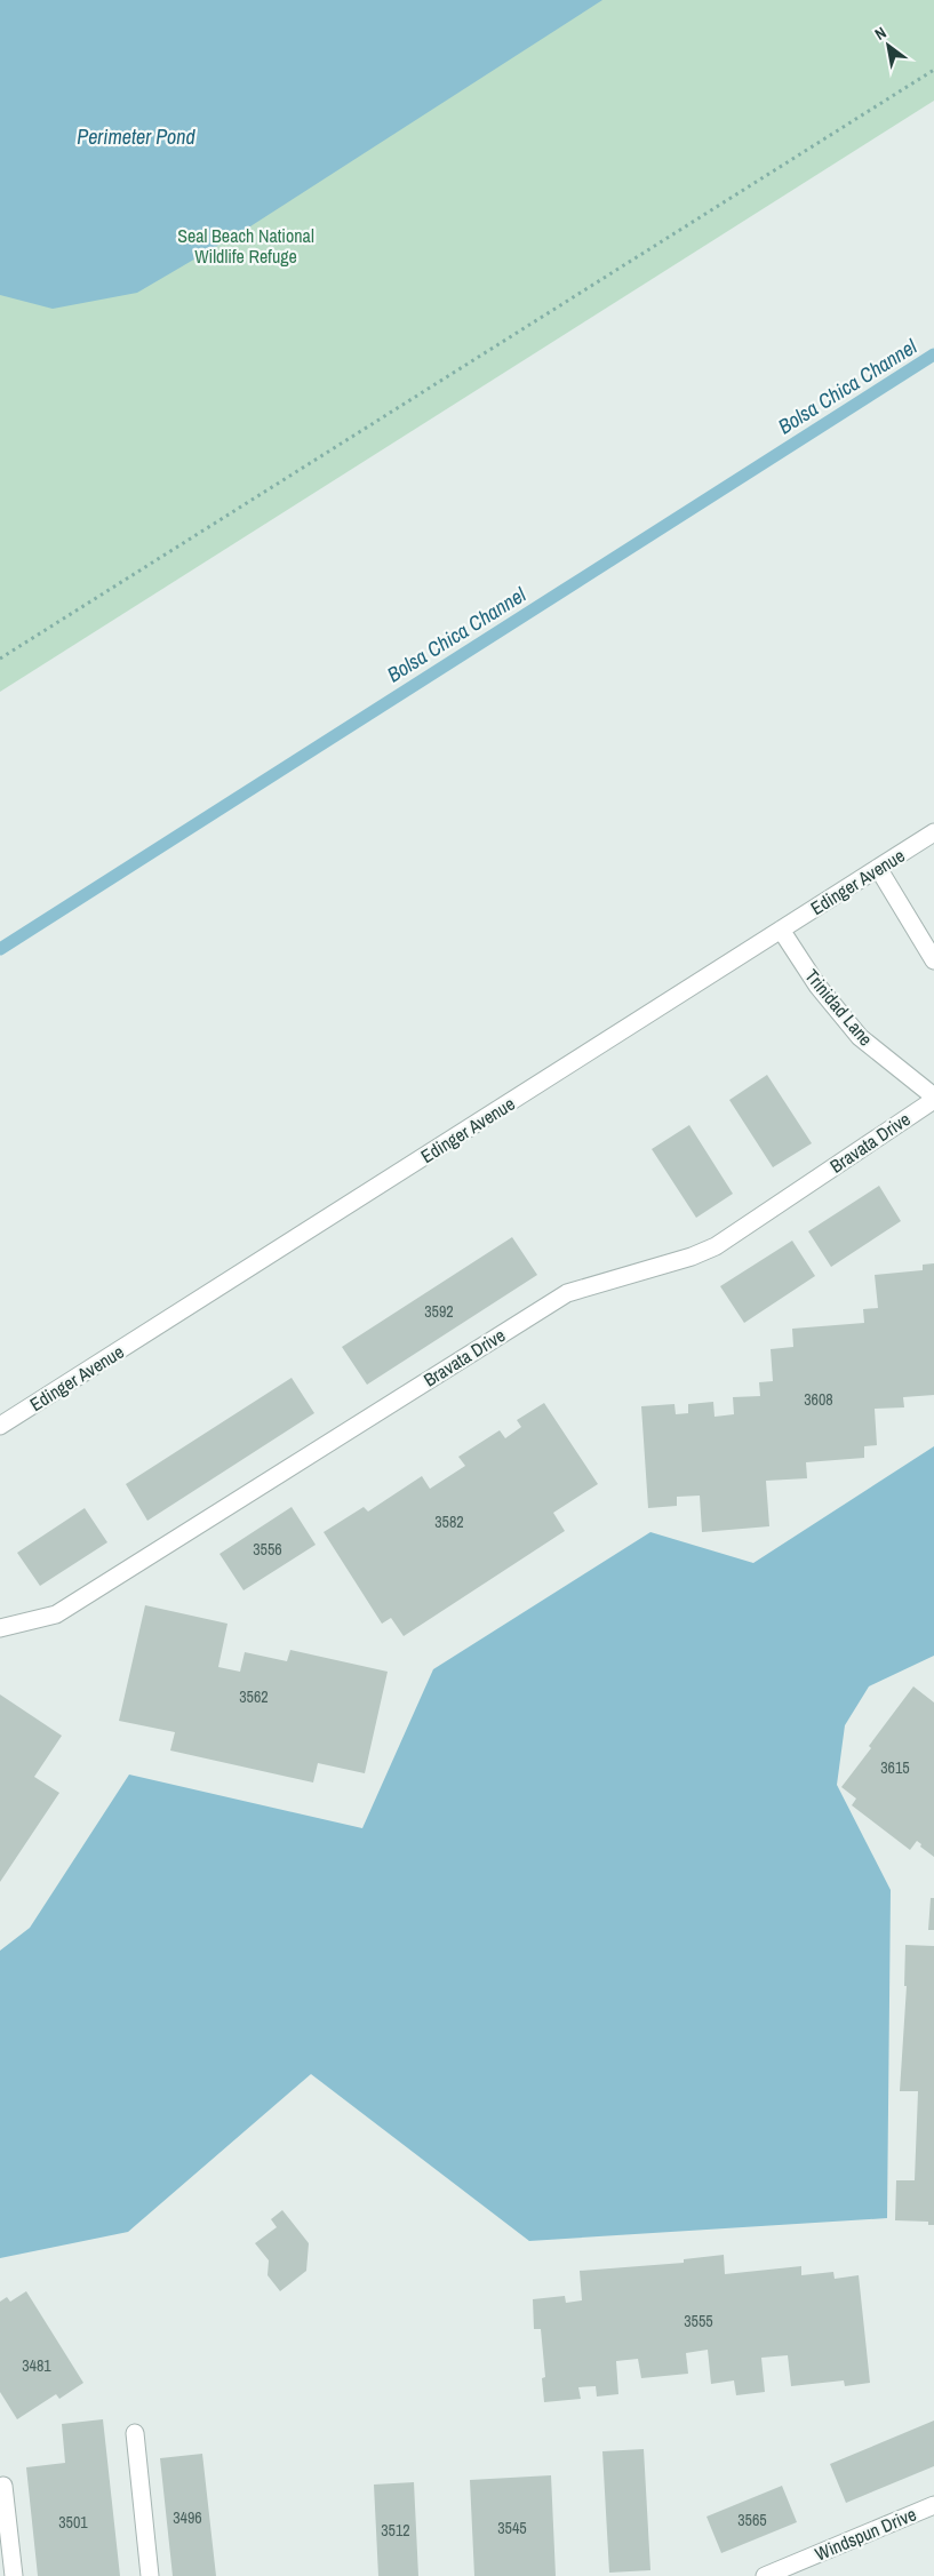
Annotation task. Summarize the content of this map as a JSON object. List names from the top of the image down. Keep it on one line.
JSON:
{"streets":{"street":["Edinger Avenue","Trinidad Lane","Bravata Drive","Windspun Drive"]},"crossings":[["Edinger Avenue","Trinidad Lane"],["Trinidad Lane","Bravata Drive"]],"water":["Perimeter Pond","Bolsa Chica Channel"],"parks":["Seal Beach National Wildlife Refuge"],"house_numbers":["3592","3608","3582","3556","3562","3615","3555","3481","3496","3565","3501","3545","3512"],"north":"top left"}
